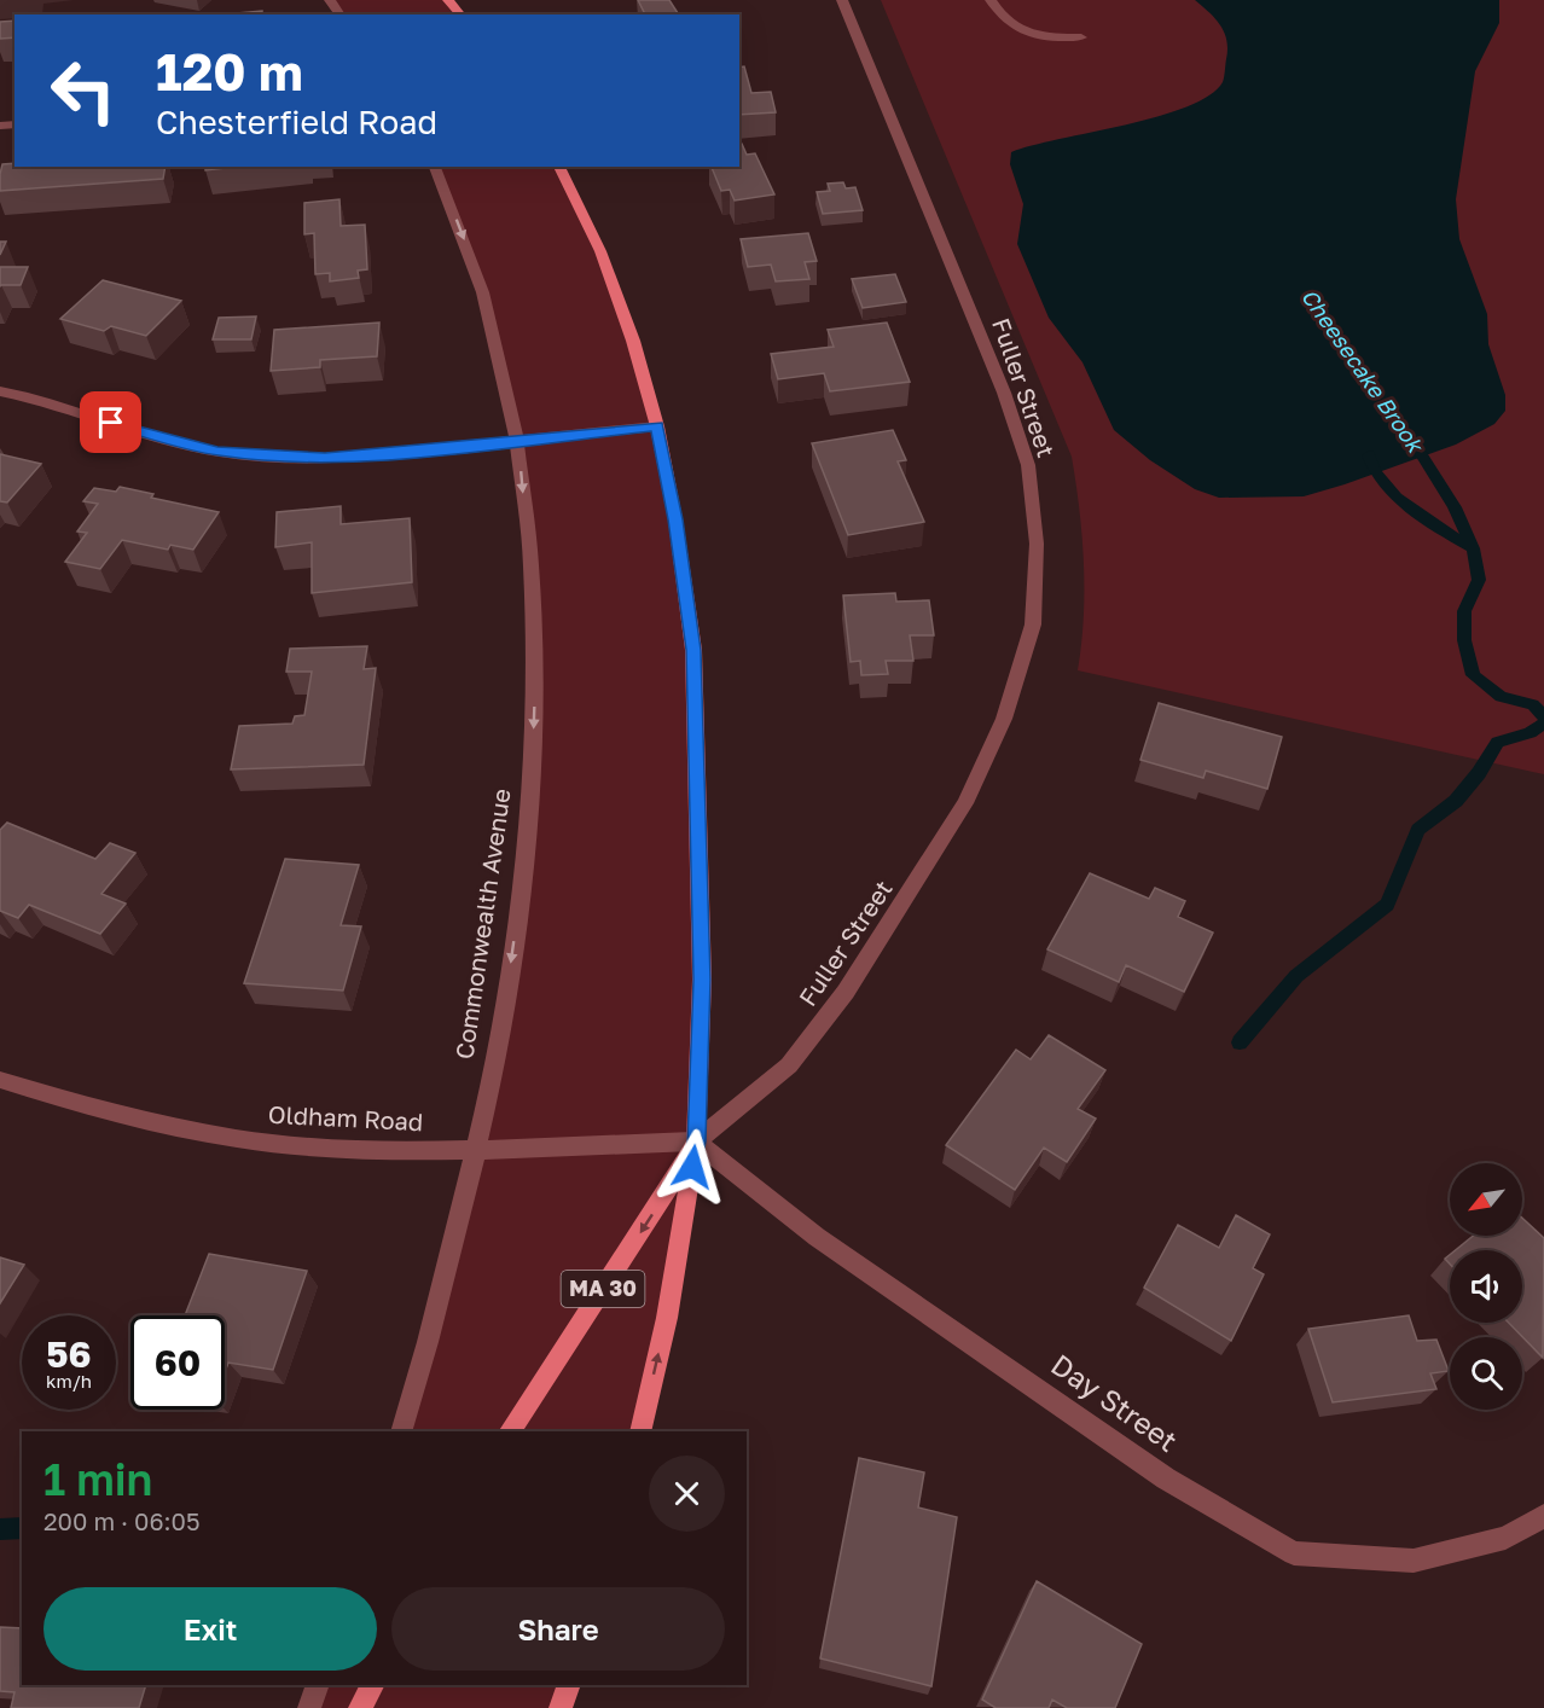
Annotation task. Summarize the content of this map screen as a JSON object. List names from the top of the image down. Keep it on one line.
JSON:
{"streets":{"main road":["MA 30"],"street":["Fuller Street","Commonwealth Avenue","Oldham Road","Day Street"]},"crossings":[["Fuller Street","Oldham Road"],["Fuller Street","MA 30"],["Fuller Street","Day Street"],["Commonwealth Avenue","Oldham Road"],["Oldham Road","MA 30"],["Oldham Road","Day Street"],["MA 30","Day Street"]],"one_way":["Commonwealth Avenue"],"water":["Cheesecake Brook"],"north":"bottom left","page":{"turn":["120 m","Chesterfield Road"],"speed":"56 km/h","limit":"60","heading":["1 min","200 m · 06:05"],"buttons":["Exit","Share"]}}
